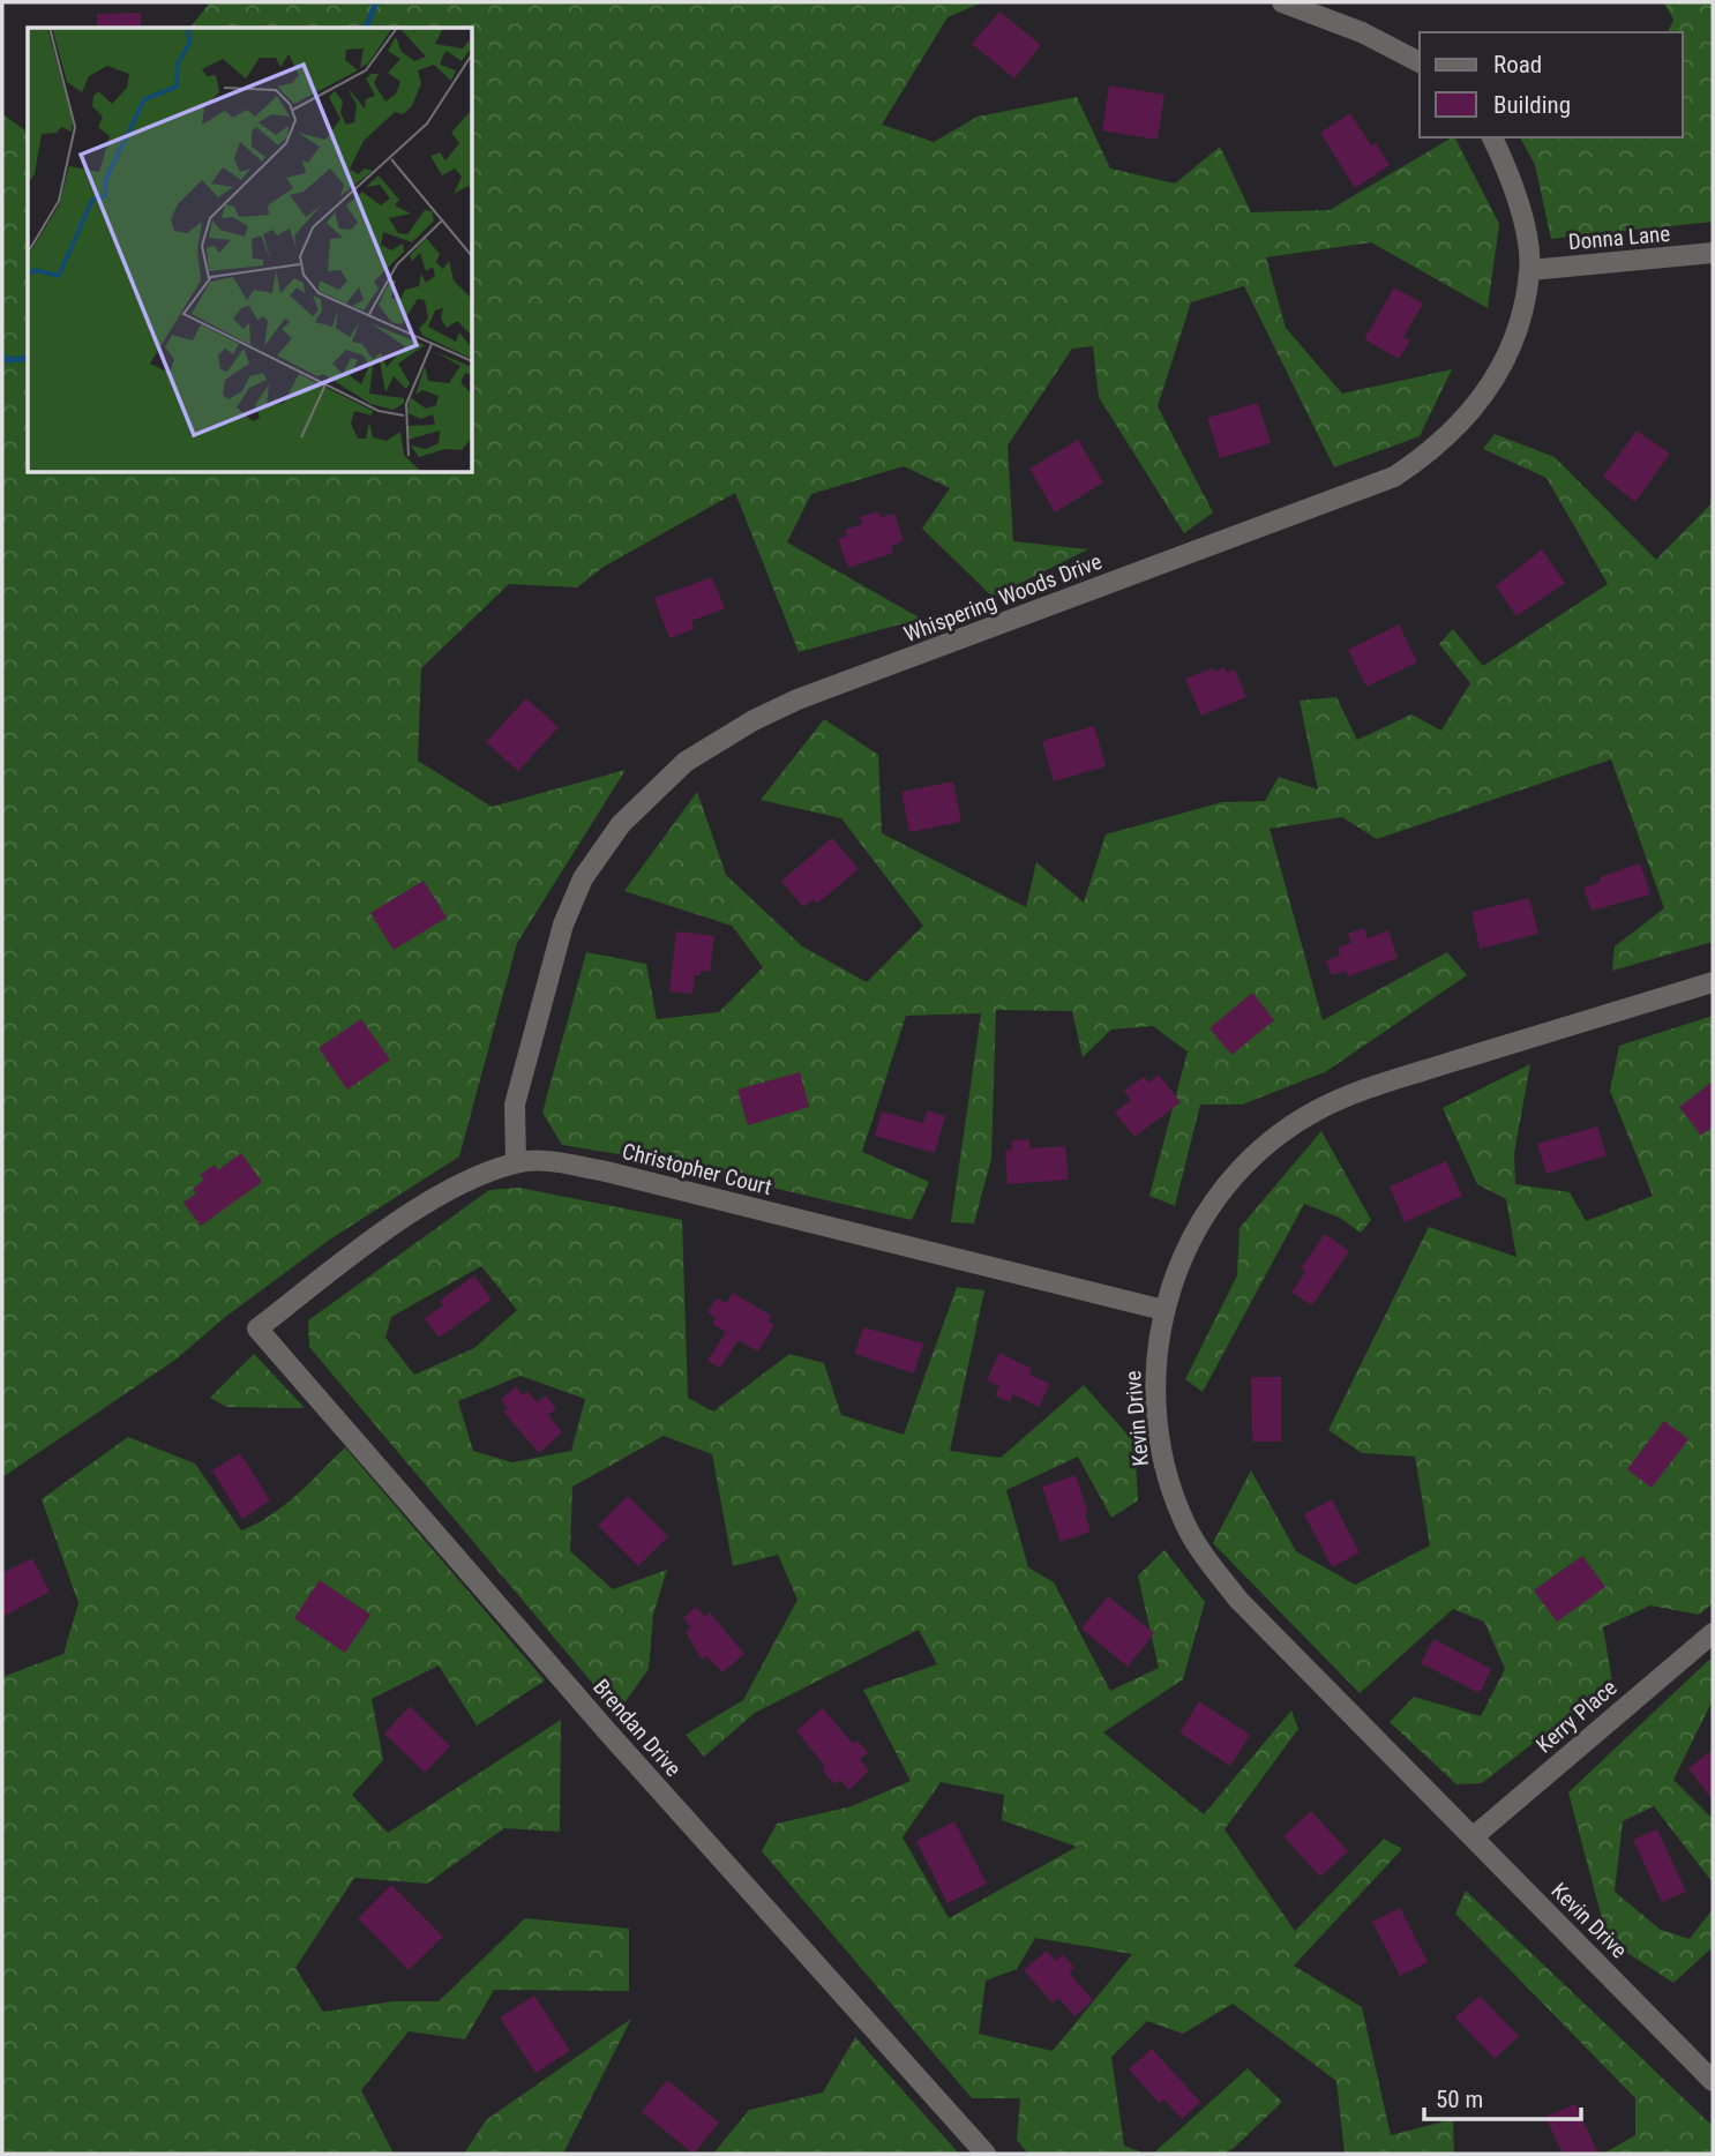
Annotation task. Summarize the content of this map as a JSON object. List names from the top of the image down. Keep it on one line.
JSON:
{"streets":{"street":["Donna Lane","Whispering Woods Drive","Christopher Court","Kevin Drive","Kerry Place","Brendan Drive"]},"crossings":[["Donna Lane","Whispering Woods Drive"],["Whispering Woods Drive","Christopher Court"],["Christopher Court","Kevin Drive"],["Christopher Court","Brendan Drive"],["Kevin Drive","Kerry Place"]],"legend":["Road","Building"],"scale_bar":"50 m"}
